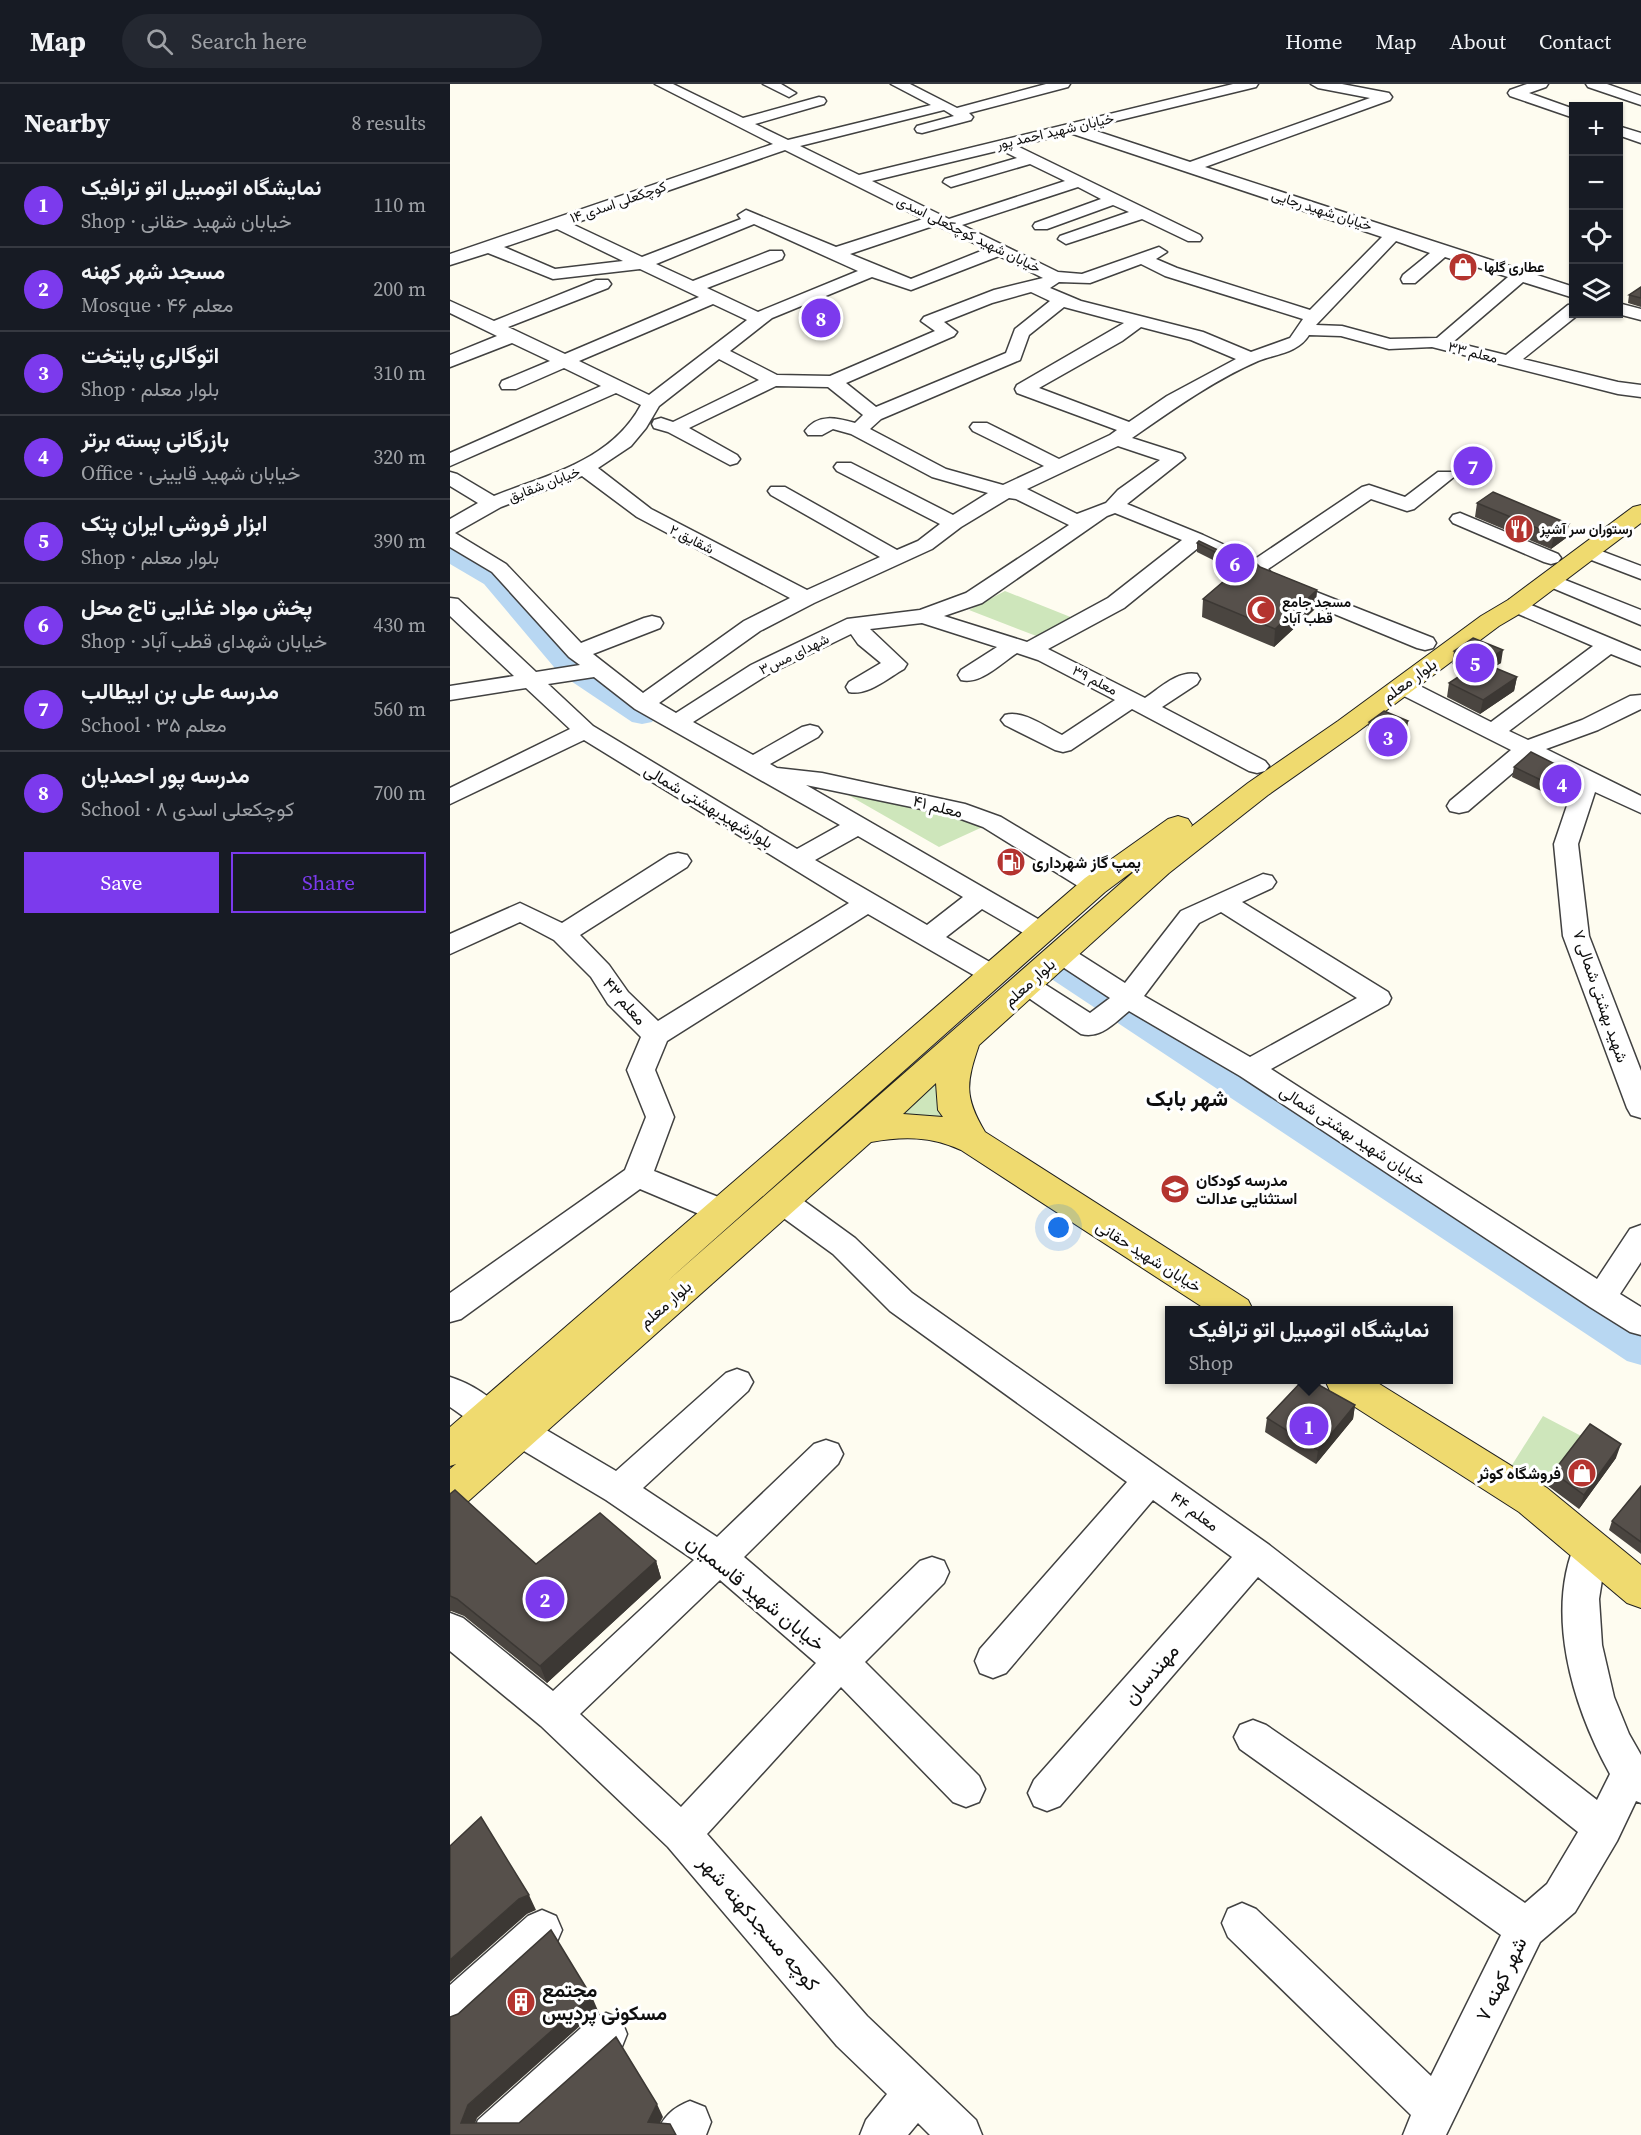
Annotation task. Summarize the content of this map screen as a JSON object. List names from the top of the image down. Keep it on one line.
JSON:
{"streets":{"main road":["بلوار معلم","خیابان شهید حقانی"],"street":["خیابان شهید احمد پور","کوچکعلی اسدی ۱۴","خیابان شهید رجایی","خیابان شهید کوچکعلی اسدی","معلم ۳۳","خیابان شقایق","شقایق ۲","شهدای مس۳","معلم ۳۹","بلوارشهیدبهشتی شمالی","معلم ۴۱","شهید بهشتی شمالی ۷","معلم ۴۳","خیابان شهید بهشتی شمالی","معلم ۴۴","خیابان شهید قاسمیان","مهندسان","کوچه مسجدکهنه شهر","شهر کهنه ۷"]},"crossings":[["خیابان شهید احمد پور","خیابان شهید رجایی"],["خیابان شهید احمد پور","خیابان شهید کوچکعلی اسدی"],["کوچکعلی اسدی ۱۴","خیابان شهید کوچکعلی اسدی"],["خیابان شقایق","شقایق ۲"],["شهدای مس۳","معلم ۳۹"],["معلم ۳۹","بلوار معلم"],["بلوار معلم","بلوارشهیدبهشتی شمالی"],["بلوار معلم","معلم ۴۱"],["بلوار معلم","خیابان شهید بهشتی شمالی"],["بلوار معلم","خیابان شهید حقانی"],["بلوار معلم","معلم ۴۴"],["بلوار معلم","خیابان شهید قاسمیان"],["معلم ۴۴","مهندسان"],["معلم ۴۴","شهر کهنه ۷"]],"districts":["شهر بابک"],"places":{"shop":["عطاری گلها","فروشگاه کوثر"],"restaurant":["رستوران سر آشپز"],"mosque":["مسجد جامع قطب آباد"],"fuel station":["پمپ گاز شهرداری"],"school or university":["مدرسه کودکان استثنایی عدالت"],"building":["مجتمع مسکونی پردیس"]},"page":{"header":"Map","search":"Search here","nav":["Home","Map","About","Contact"],"heading":["Nearby","8 results"],"map_buttons":["+","−"],"list":[{"mark":"1","name":"نمایشگاه اتومبیل اتو ترافیک","note":"Shop · خیابان شهید حقانی","value":"110 m"},{"mark":"2","name":"مسجد شهر کهنه","note":"Mosque · معلم ۴۶","value":"200 m"},{"mark":"3","name":"اتوگالری پایتخت","note":"Shop · بلوار معلم","value":"310 m"},{"mark":"4","name":"بازرگانی پسته برتر","note":"Office · خیابان شهید قایینی","value":"320 m"},{"mark":"5","name":"ابزار فروشی ایران پتک","note":"Shop · بلوار معلم","value":"390 m"},{"mark":"6","name":"پخش مواد غذایی تاج محل","note":"Shop · خیابان شهدای قطب آباد","value":"430 m"},{"mark":"7","name":"مدرسه علی بن ابیطالب","note":"School · معلم ۳۵","value":"560 m"},{"mark":"8","name":"مدرسه پور احمدیان","note":"School · کوچکعلی اسدی ۸","value":"700 m"}],"pins":["8","7","6","5","3","4","1","2"],"buttons":["Save","Share"],"popup":["نمایشگاه اتومبیل اتو ترافیک","Shop"]}}
